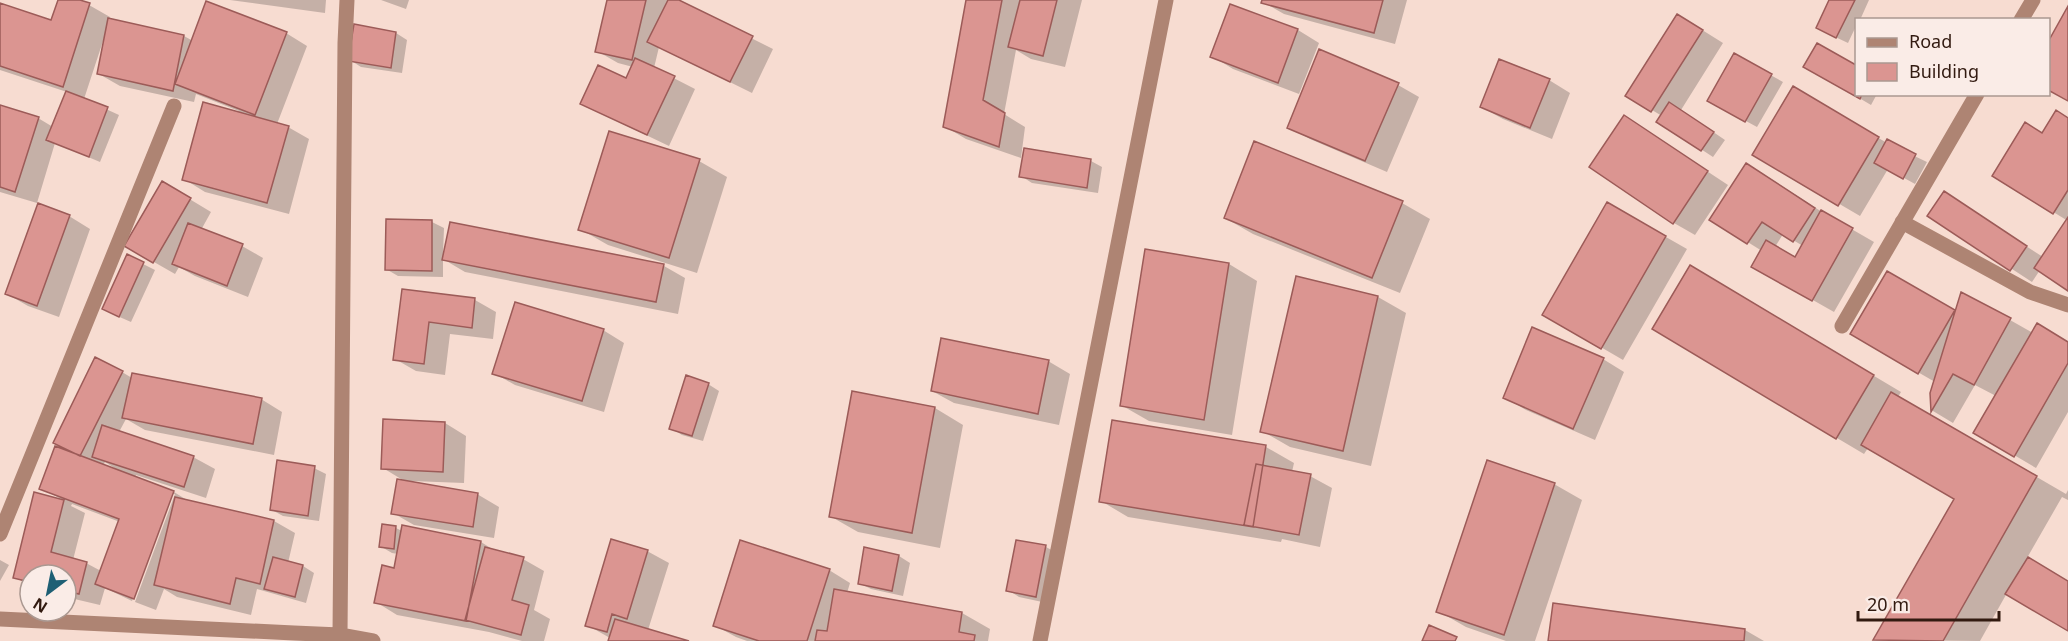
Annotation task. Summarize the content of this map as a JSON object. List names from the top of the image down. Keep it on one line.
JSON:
{"legend":["Road","Building"],"scale_bar":"20 m","north":"bottom left"}
